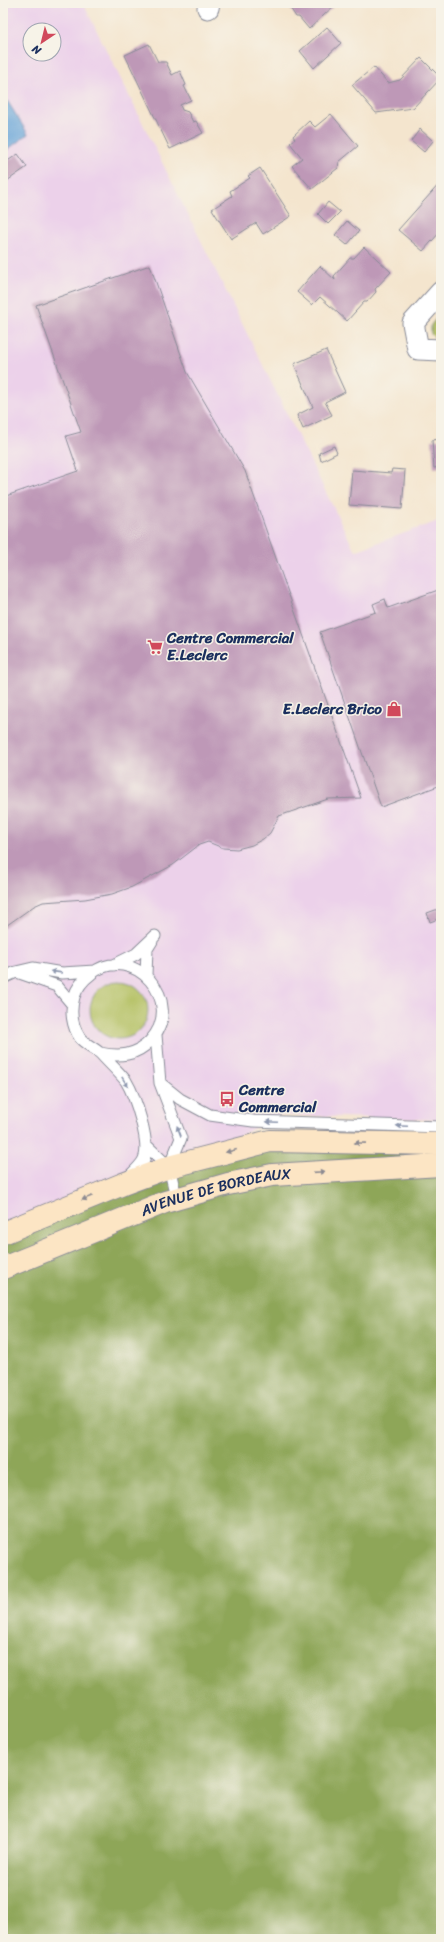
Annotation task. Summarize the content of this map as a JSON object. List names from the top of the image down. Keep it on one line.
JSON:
{"streets":{"main road":["AVENUE DE BORDEAUX"]},"places":{"supermarket":["Centre Commercial E.Leclerc"],"shop":["E.Leclerc Brico"],"bus stop":["Centre Commercial"]},"north":"bottom left"}
